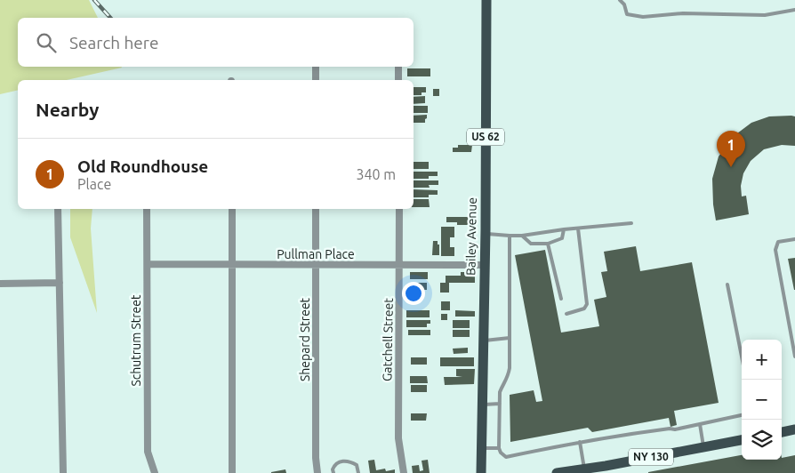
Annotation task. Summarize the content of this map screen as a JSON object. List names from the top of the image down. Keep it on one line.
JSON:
{"streets":{"main road":["US 62","Bailey Avenue","NY 130"],"street":["Pullman Place","Shepard Street","Gatchell Street","Schutrum Street"]},"crossings":[["Bailey Avenue","Pullman Place"],["Pullman Place","Shepard Street"],["Pullman Place","Gatchell Street"],["Pullman Place","Schutrum Street"]],"page":{"search":"Search here","heading":"Nearby","pins":"1","list":[{"mark":"1","name":"Old Roundhouse","note":"Place","value":"340 m"}],"map_buttons":["+","−"]}}
